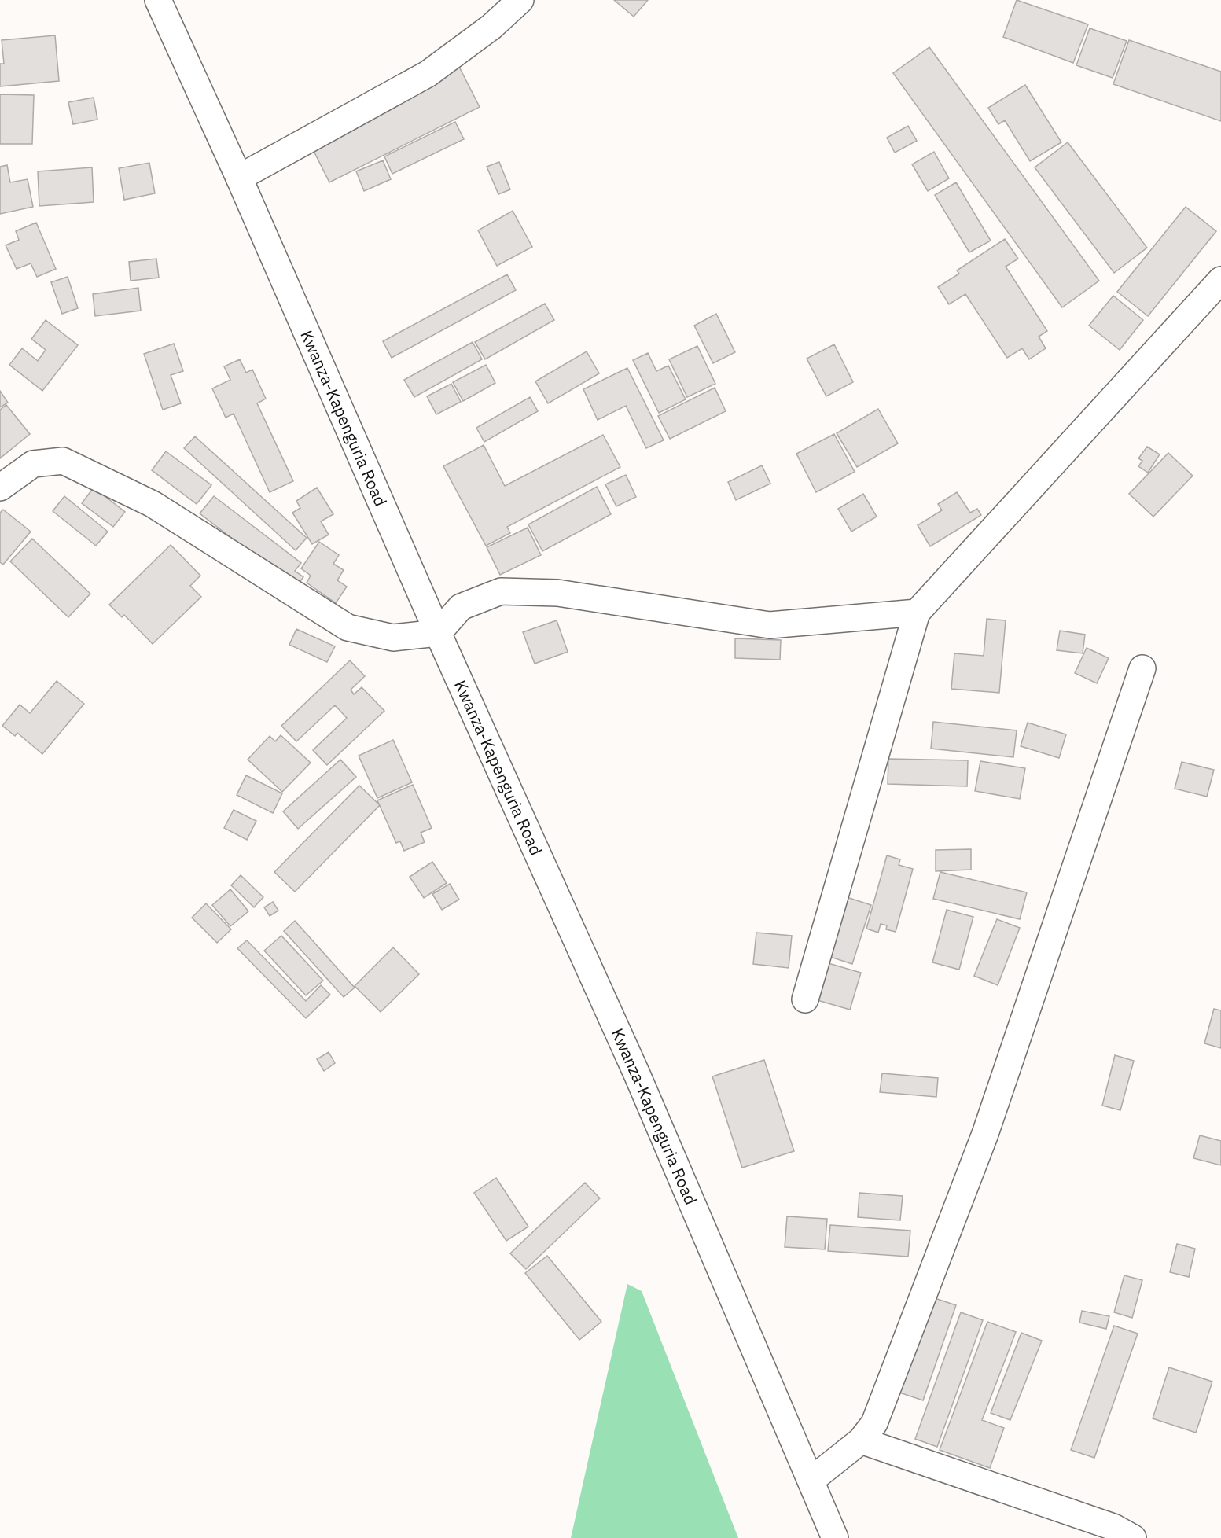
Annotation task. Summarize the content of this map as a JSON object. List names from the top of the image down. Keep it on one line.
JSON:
{"streets":{"street":["Kwanza-Kapenguria Road"]}}
